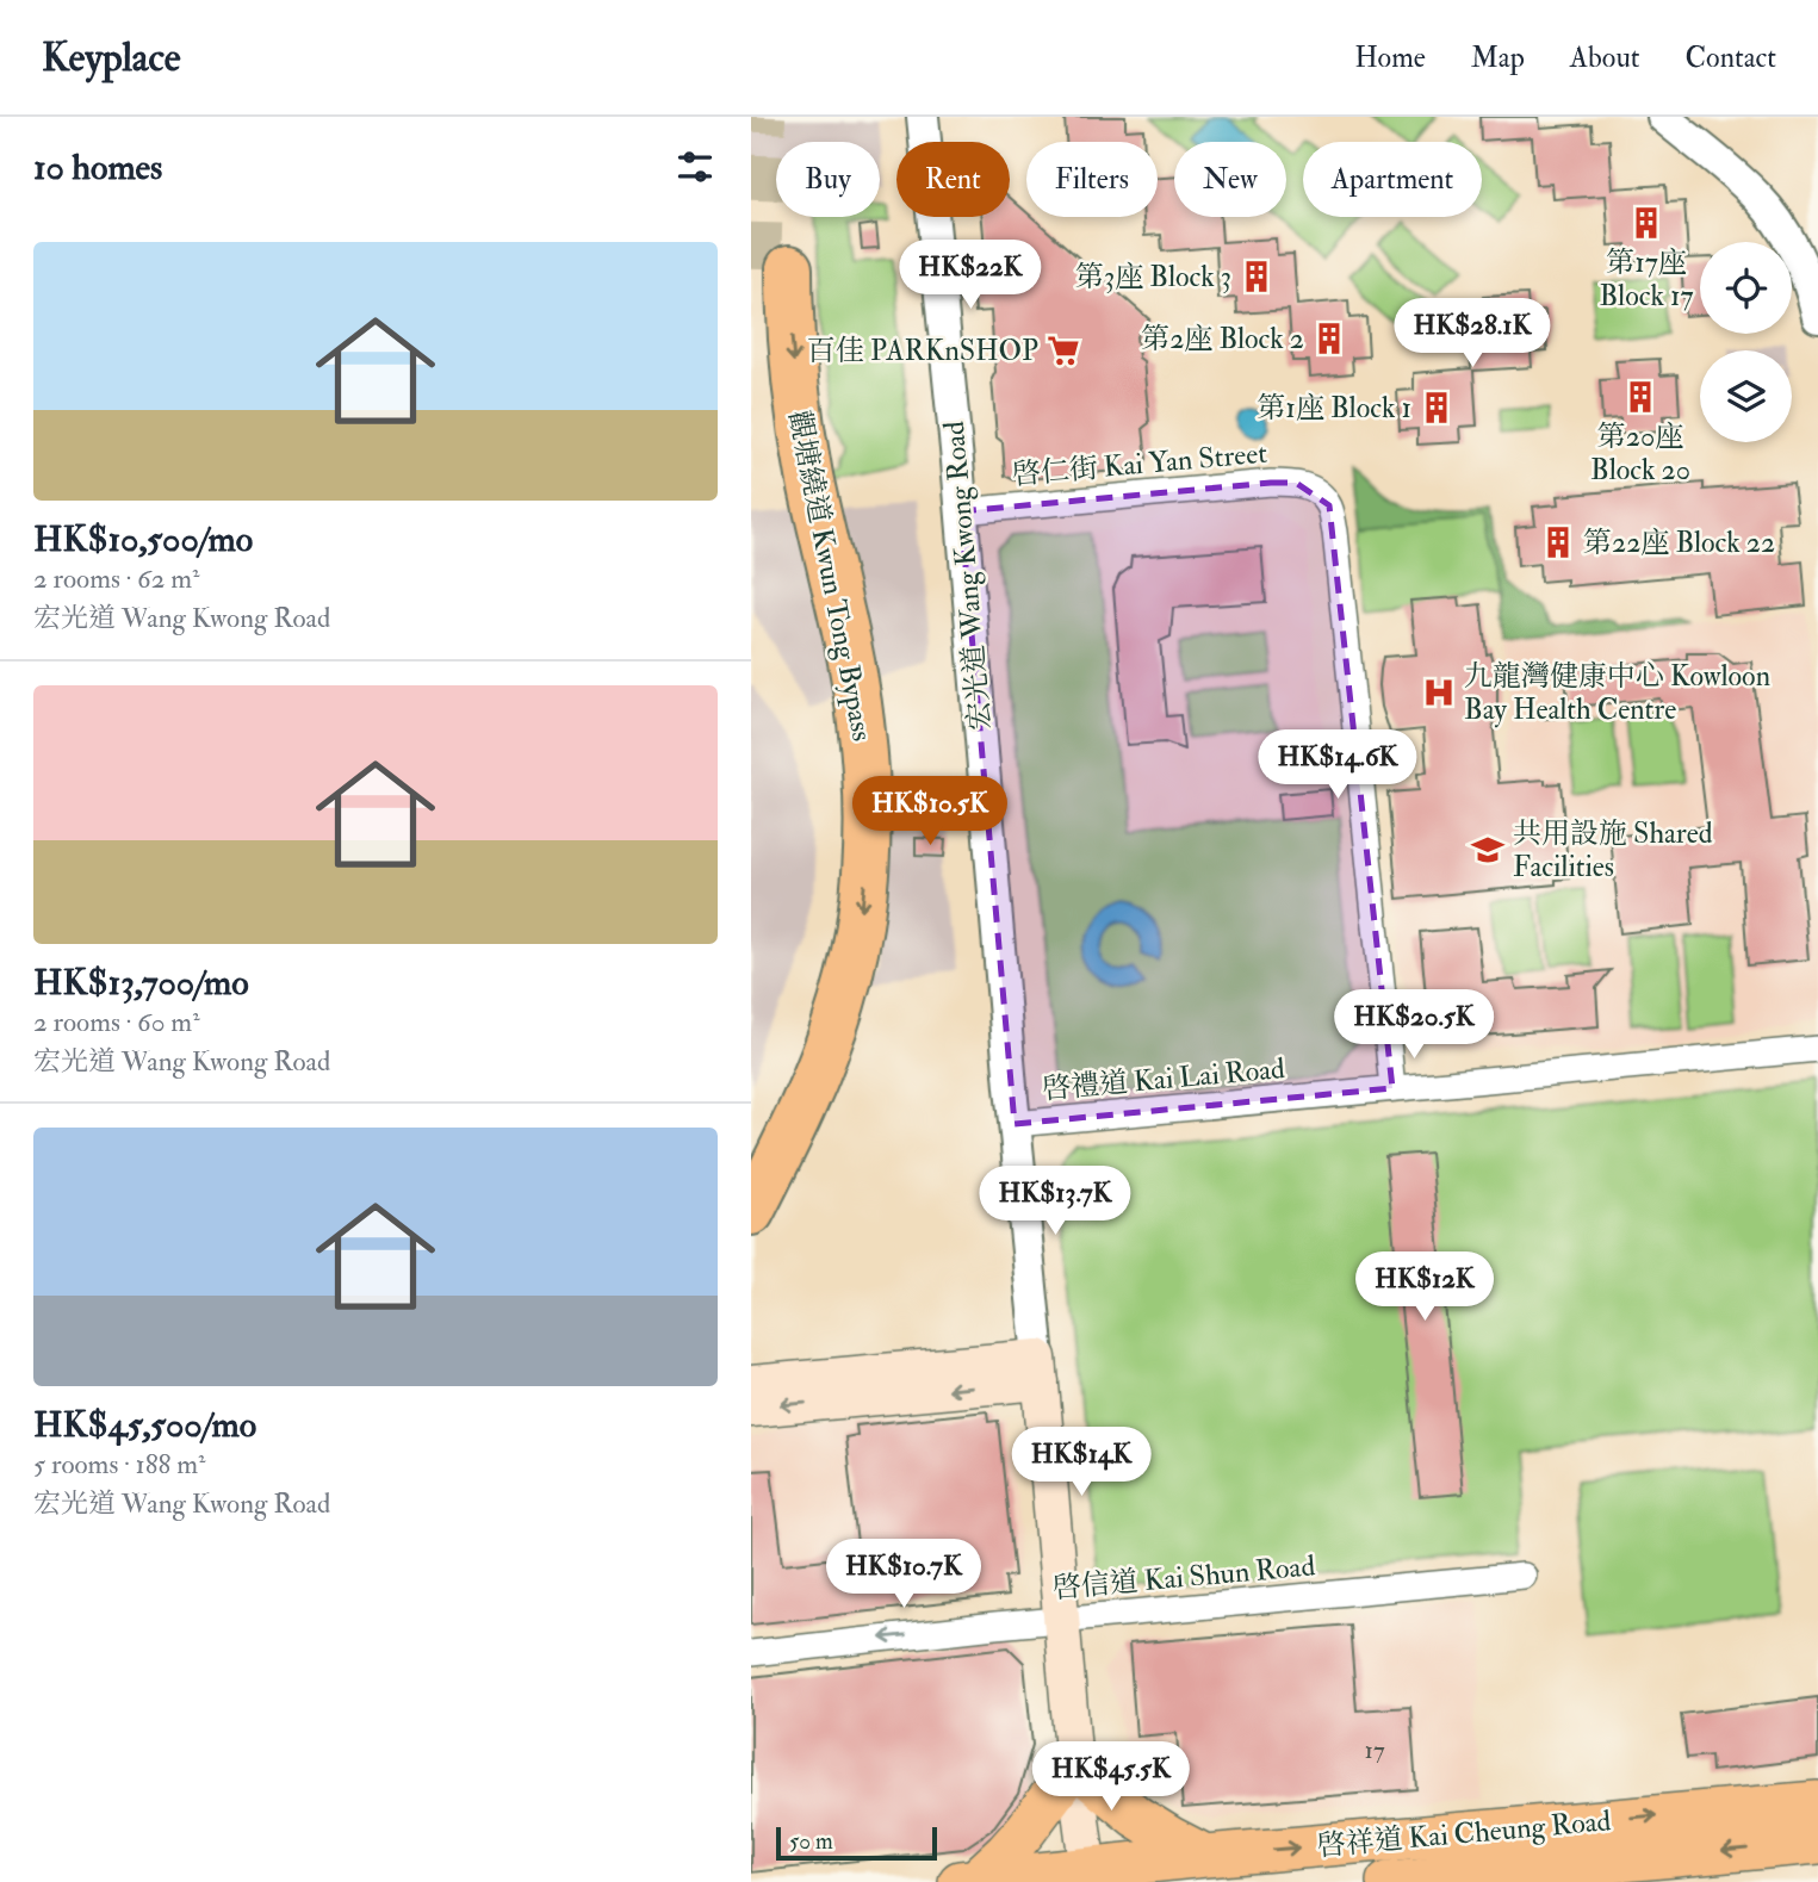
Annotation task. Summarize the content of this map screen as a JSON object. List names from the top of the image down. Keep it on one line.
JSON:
{"streets":{"highway":["觀塘繞道 Kwun Tong Bypass"],"main road":["宏光道 Wang Kwong Road","啓祥道 Kai Cheung Road"],"street":["啓仁街 Kai Yan Street","啓禮道 Kai Lai Road","啓信道 Kai Shun Road"]},"crossings":[["啓仁街 Kai Yan Street","宏光道 Wang Kwong Road"],["啓仁街 Kai Yan Street","啓禮道 Kai Lai Road"],["宏光道 Wang Kwong Road","啓禮道 Kai Lai Road"],["宏光道 Wang Kwong Road","啓信道 Kai Shun Road"],["宏光道 Wang Kwong Road","啓祥道 Kai Cheung Road"]],"one_way":["啓信道 Kai Shun Road"],"places":{"building":["第17座 Block 17","第3座 Block 3","第2座 Block 2","第20座 Block 20","第1座 Block 1","第22座 Block 22"],"supermarket":["百佳 PARKnSHOP"],"hospital":["九龍灣健康中心 Kowloon Bay Health Centre"],"school or university":["共用設施 Shared Facilities"]},"house_numbers":["17"],"scale_bar":"50 m","page":{"header":"Keyplace","nav":["Home","Map","About","Contact"],"heading":"10 homes","chip":["Buy","Rent","Filters","New","Apartment"],"list":[{"name":"HK$10,500/mo","note":"2 rooms · 62 m² · 宏光道 Wang Kwong Road"},{"name":"HK$13,700/mo","note":"2 rooms · 60 m² · 宏光道 Wang Kwong Road"},{"name":"HK$45,500/mo","note":"5 rooms · 188 m² · 宏光道 Wang Kwong Road"}],"price":["HK$22K","HK$28.1K","HK$14.6K","HK$10.5K","HK$20.5K","HK$13.7K","HK$12K","HK$14K","HK$10.7K","HK$45.5K"],"scale":"50 m"}}
